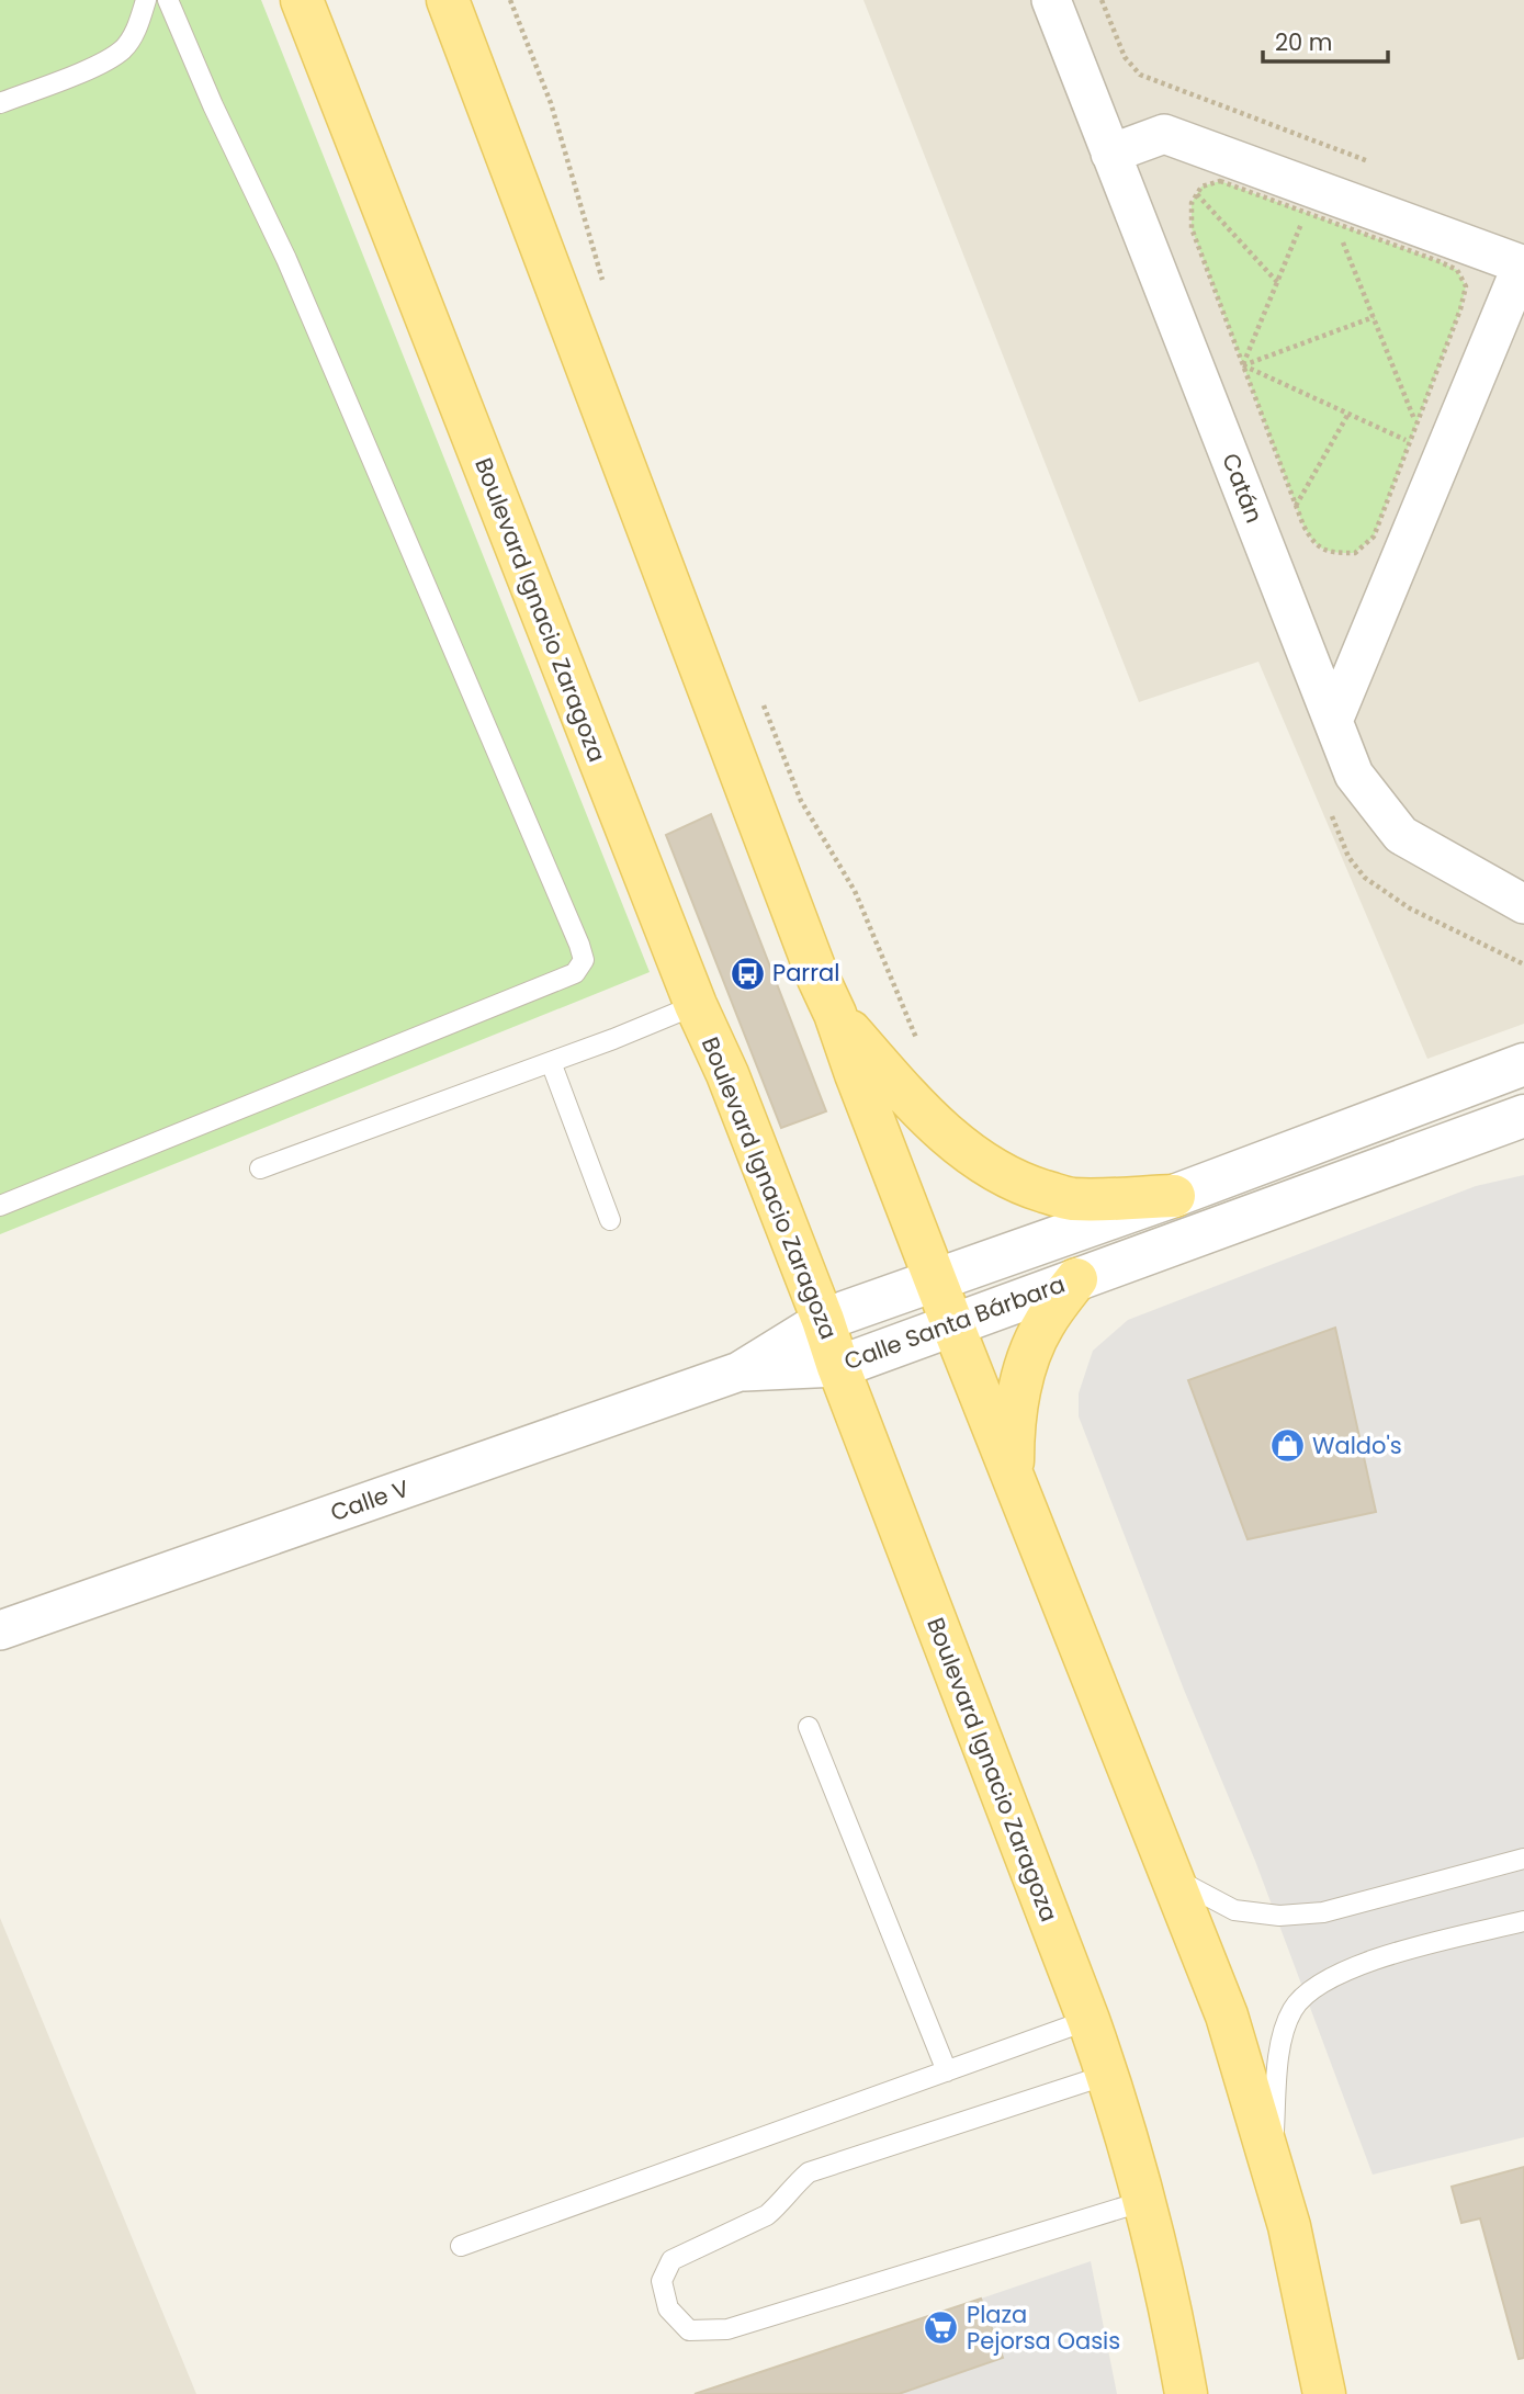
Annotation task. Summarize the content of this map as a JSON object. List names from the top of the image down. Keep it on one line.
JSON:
{"streets":{"main road":["Boulevard Ignacio Zaragoza"],"street":["Catán","Calle Santa Bárbara","Calle V"]},"crossings":[["Boulevard Ignacio Zaragoza","Calle Santa Bárbara"],["Calle Santa Bárbara","Calle V"]],"places":{"bus stop":["Parral"],"shop":["Waldo's"],"supermarket":["Plaza Pejorsa Oasis"]},"scale_bar":"20 m"}
